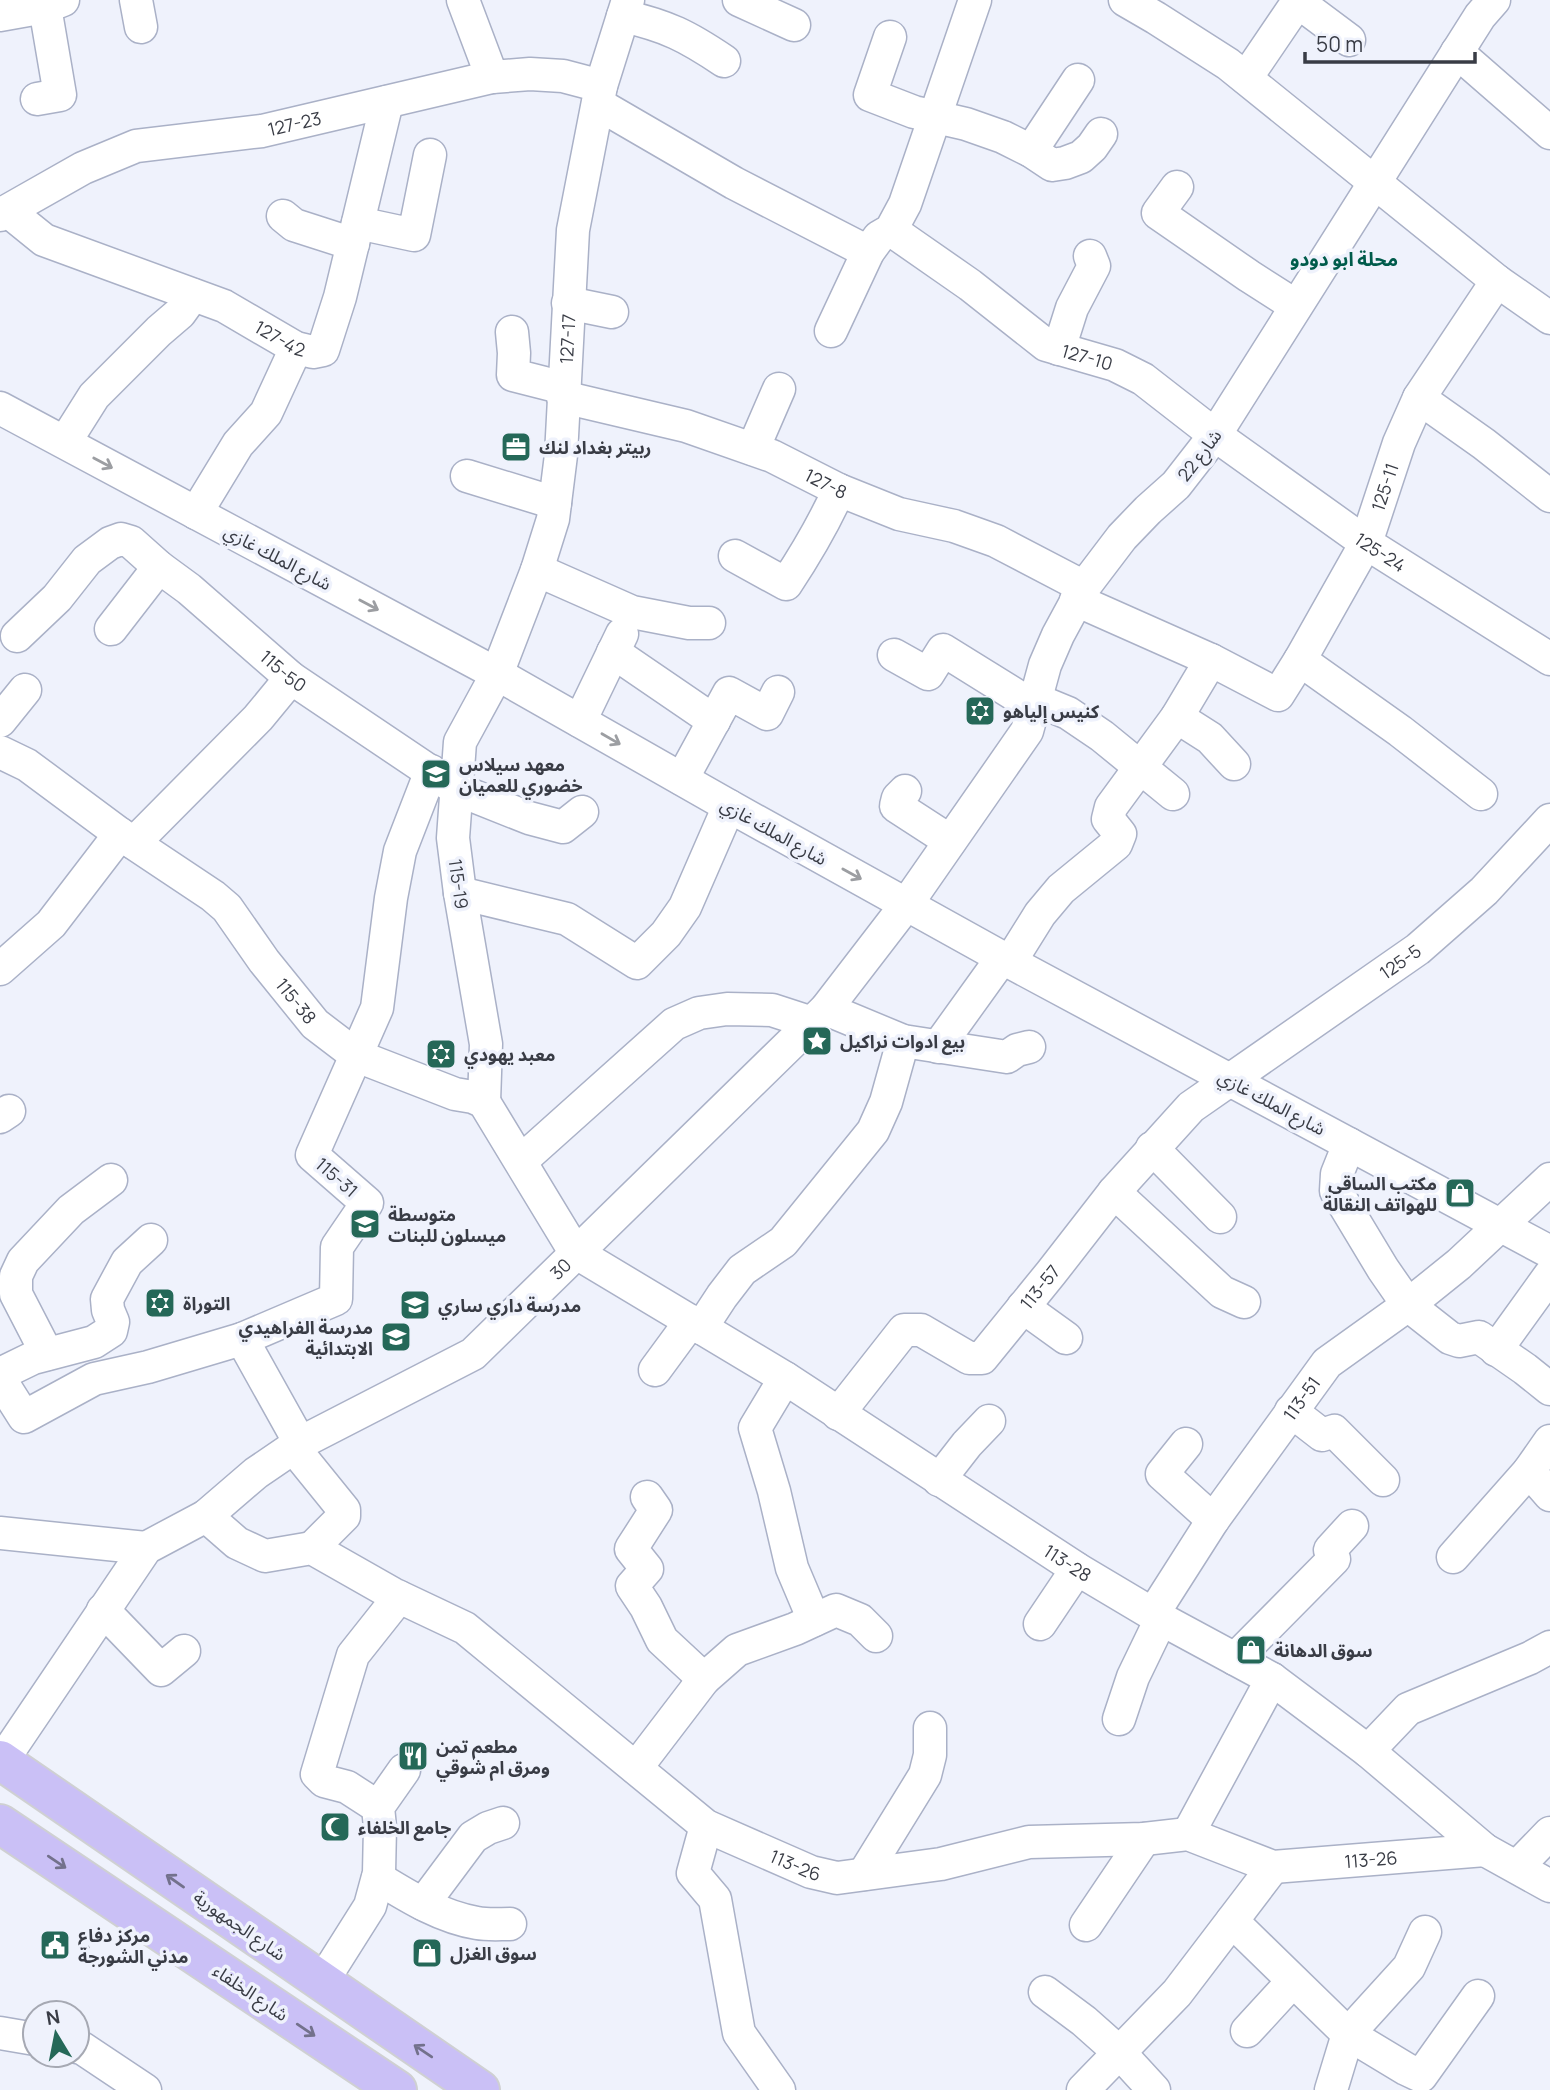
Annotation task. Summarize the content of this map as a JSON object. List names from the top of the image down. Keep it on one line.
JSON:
{"streets":{"main road":["شارع الجمهورية","شارع الخلفاء"],"street":["127-23","127-42","127-17","127-10","شارع 22","127-8","125-11","125-24","شارع الملك غازي","115-50","115-19","125-5","115-38","115-31","30","113-57","113-51","113-28","113-26"]},"crossings":[["127-23","127-42"],["127-23","127-17"],["127-17","127-8"],["127-17","شارع الملك غازي"],["127-17","115-19"],["127-10","شارع 22"],["127-10","125-24"],["شارع 22","127-8"],["شارع 22","125-24"],["شارع 22","شارع الملك غازي"],["شارع 22","30"],["127-8","125-11"],["125-11","125-24"],["شارع الملك غازي","115-19"],["شارع الملك غازي","125-5"],["شارع الملك غازي","30"],["شارع الملك غازي","113-57"],["شارع الملك غازي","113-51"],["115-50","115-19"],["115-50","115-31"],["115-19","115-38"],["125-5","113-57"],["115-38","115-31"],["30","113-28"],["113-57","113-28"],["113-51","113-28"],["113-28","113-26"]],"one_way":["شارع الجمهورية","شارع الخلفاء"],"districts":["محلة ابو دودو"],"places":{"office":["ربيتر بغداد لنك"],"synagogue":["كنيس إلياهو","معبد يهودي","التوراة"],"school or university":["معهد سيلاس خضوري للعميان","متوسطة ميسلون للبنات","مدرسة داري ساري","مدرسة الفراهيدي الابتدائية"],"place":["بيع ادوات نراكيل"],"shop":["مكتب الساقي للهواتف النقالة","سوق الدهانة","سوق الغزل"],"restaurant":["مطعم تمن ومرق ام شوقي"],"mosque":["جامع الخلفاء"],"public building":["مركز دفاع مدني الشورجة"]},"scale_bar":"50 m","north":"top"}
